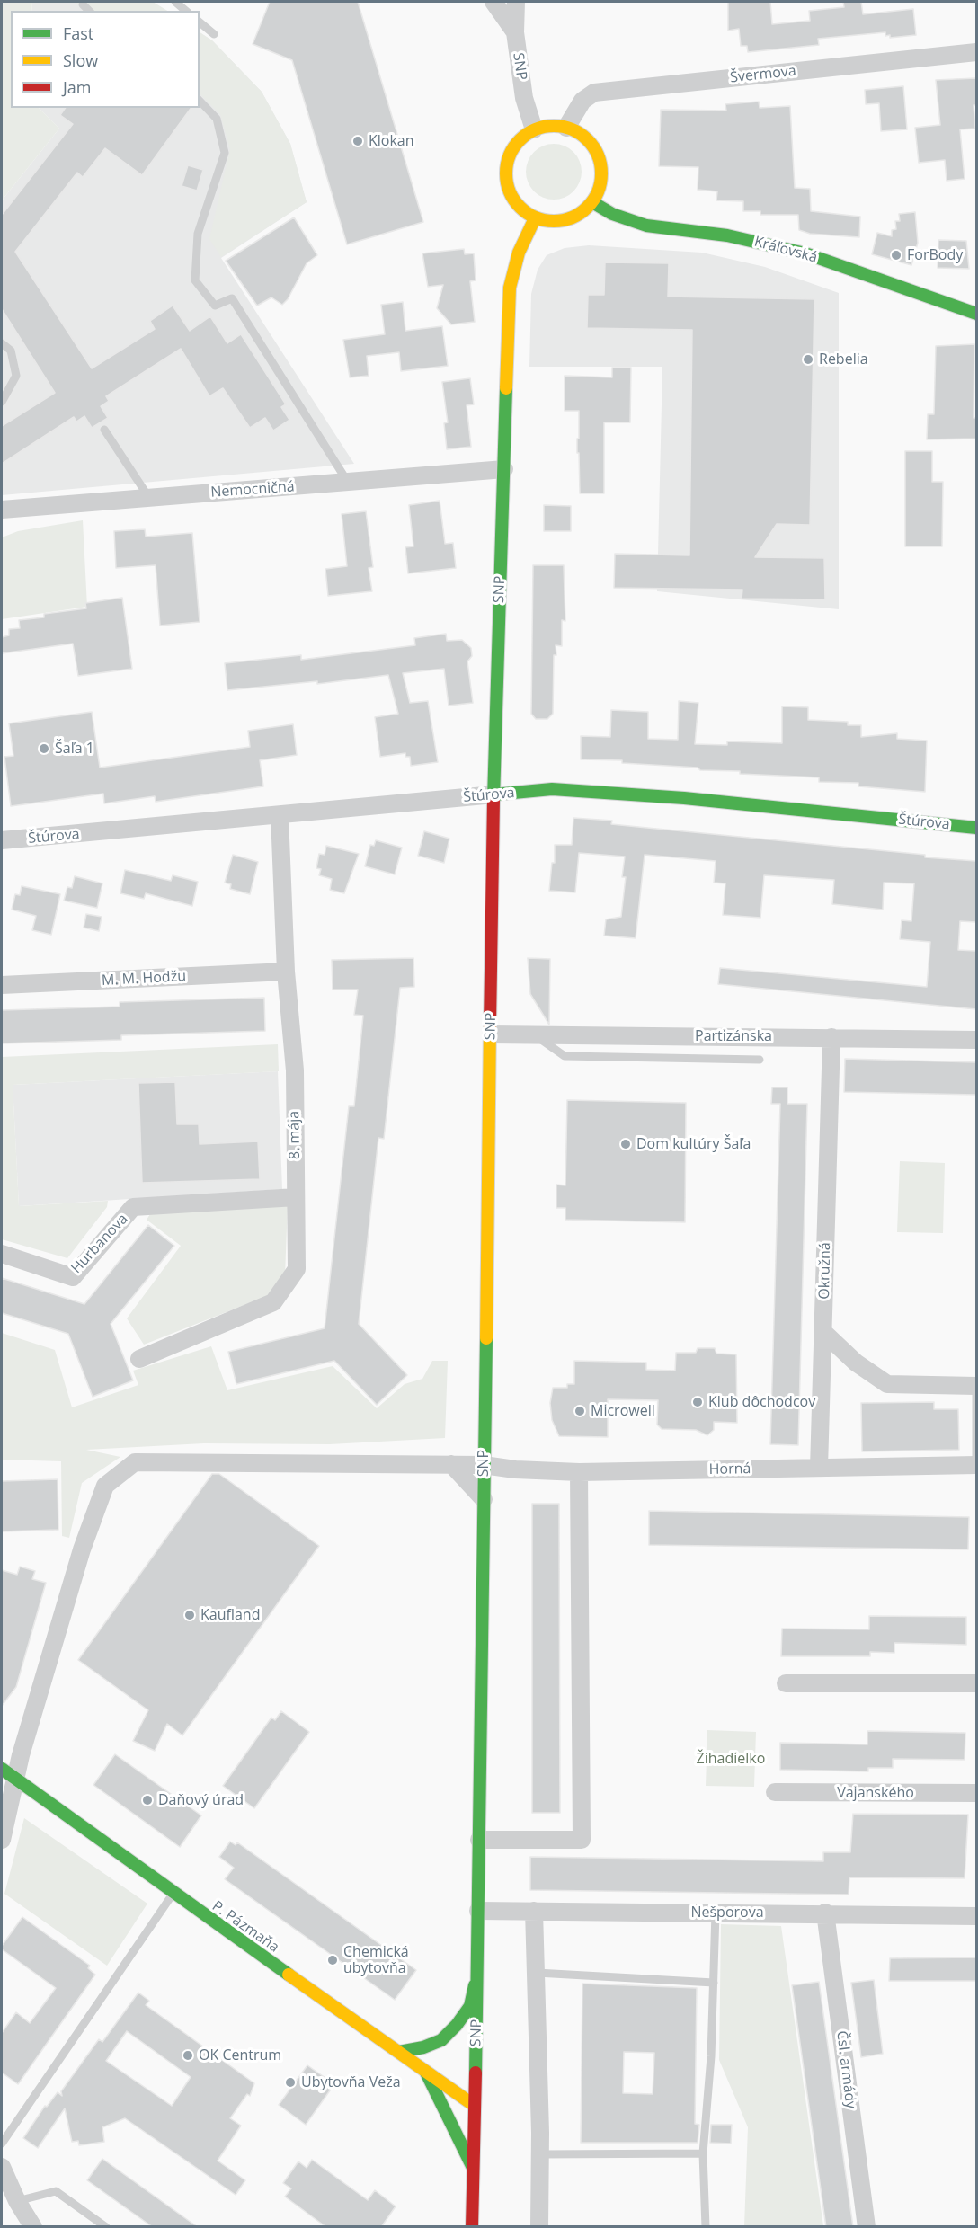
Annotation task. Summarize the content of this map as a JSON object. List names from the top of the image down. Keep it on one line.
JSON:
{"streets":{"main road":["SNP","Kráľovská","Štúrova","P. Pázmaňa"],"street":["Švermova","Nemocničná","M. M. Hodžu","Partizánska","8. mája","Hurbanova","Okružná","Horná","Vajanského","Nešporova","Čsl. armády"]},"crossings":[["SNP","Švermova"],["SNP","Kráľovská"],["SNP","Nemocničná"],["SNP","Štúrova"],["SNP","Partizánska"],["SNP","Horná"],["SNP","Nešporova"],["SNP","P. Pázmaňa"],["Švermova","Kráľovská"],["Štúrova","8. mája"],["M. M. Hodžu","8. mája"],["Partizánska","Okružná"],["8. mája","Hurbanova"],["Okružná","Horná"],["Horná","P. Pázmaňa"],["Nešporova","Čsl. armády"]],"parks":["Žihadielko"],"places":["Klokan","ForBody","Rebelia","Šaľa 1","Dom kultúry Šaľa","Klub dôchodcov","Microwell","Kaufland","Daňový úrad","Chemická ubytovňa","OK Centrum","Ubytovňa Veža"],"legend":["Fast","Slow","Jam"]}
